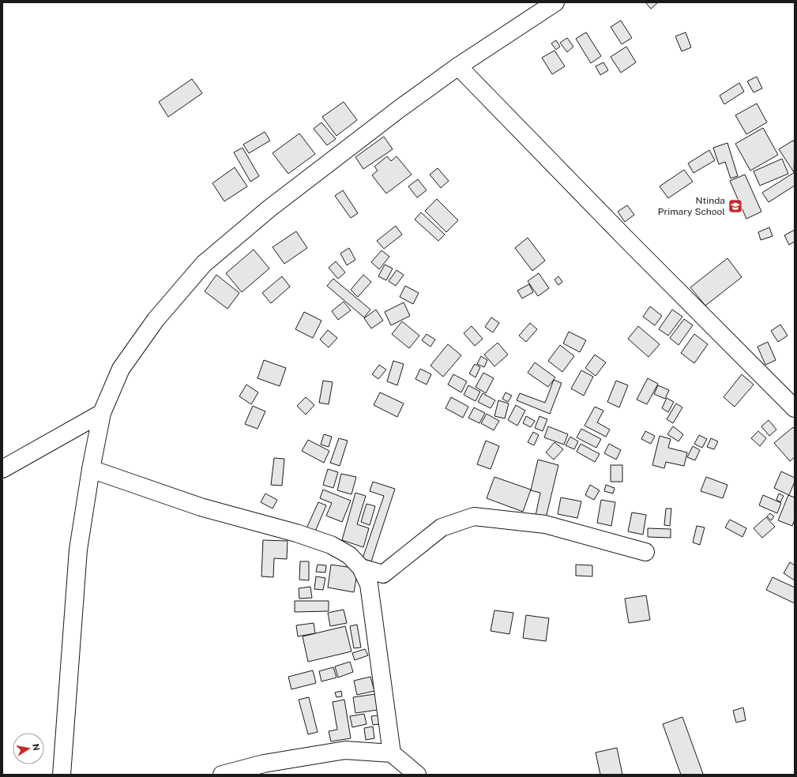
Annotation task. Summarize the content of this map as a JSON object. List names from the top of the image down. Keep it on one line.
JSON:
{"places":{"school or university":["Ntinda Primary School"]},"north":"right"}
